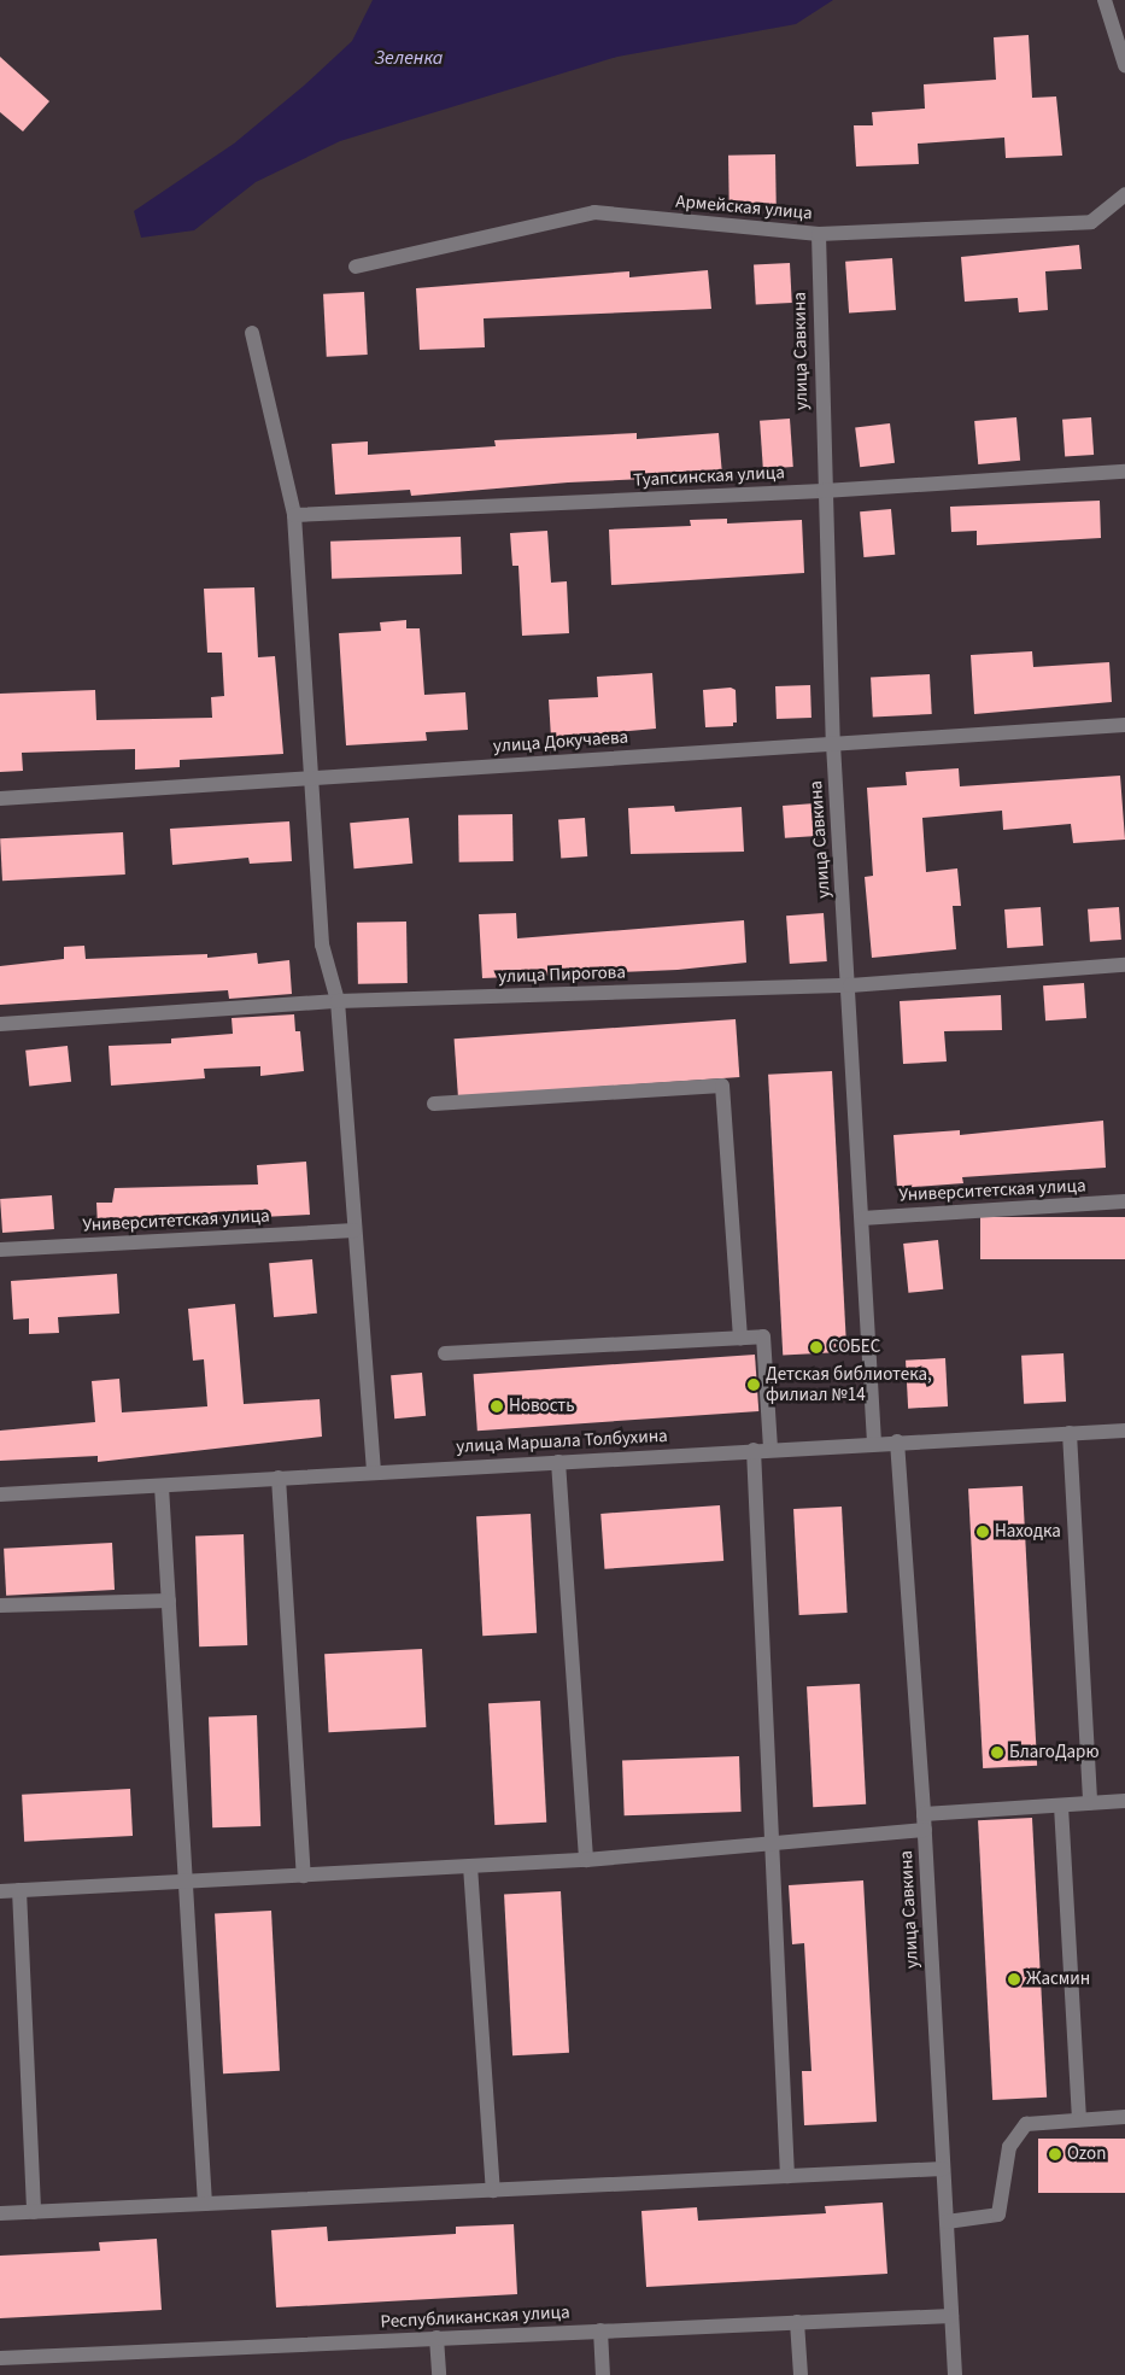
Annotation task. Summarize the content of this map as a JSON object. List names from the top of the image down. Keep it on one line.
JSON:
{"streets":{"street":["Армейская улица","улица Савкина","Туапсинская улица","улица Докучаева","улица Пирогова","Университетская улица","улица Маршала Толбухина","Республиканская улица"]},"crossings":[["Армейская улица","улица Савкина"],["улица Савкина","Туапсинская улица"],["улица Савкина","улица Докучаева"],["улица Савкина","улица Пирогова"],["улица Савкина","Университетская улица"],["улица Савкина","улица Маршала Толбухина"],["улица Савкина","Республиканская улица"]],"water":["Зеленка"],"places":["СОБЕС","Детская библиотека, филиал №14","Новость","Находка","БлагоДарю","Жасмин","Ozon"]}
